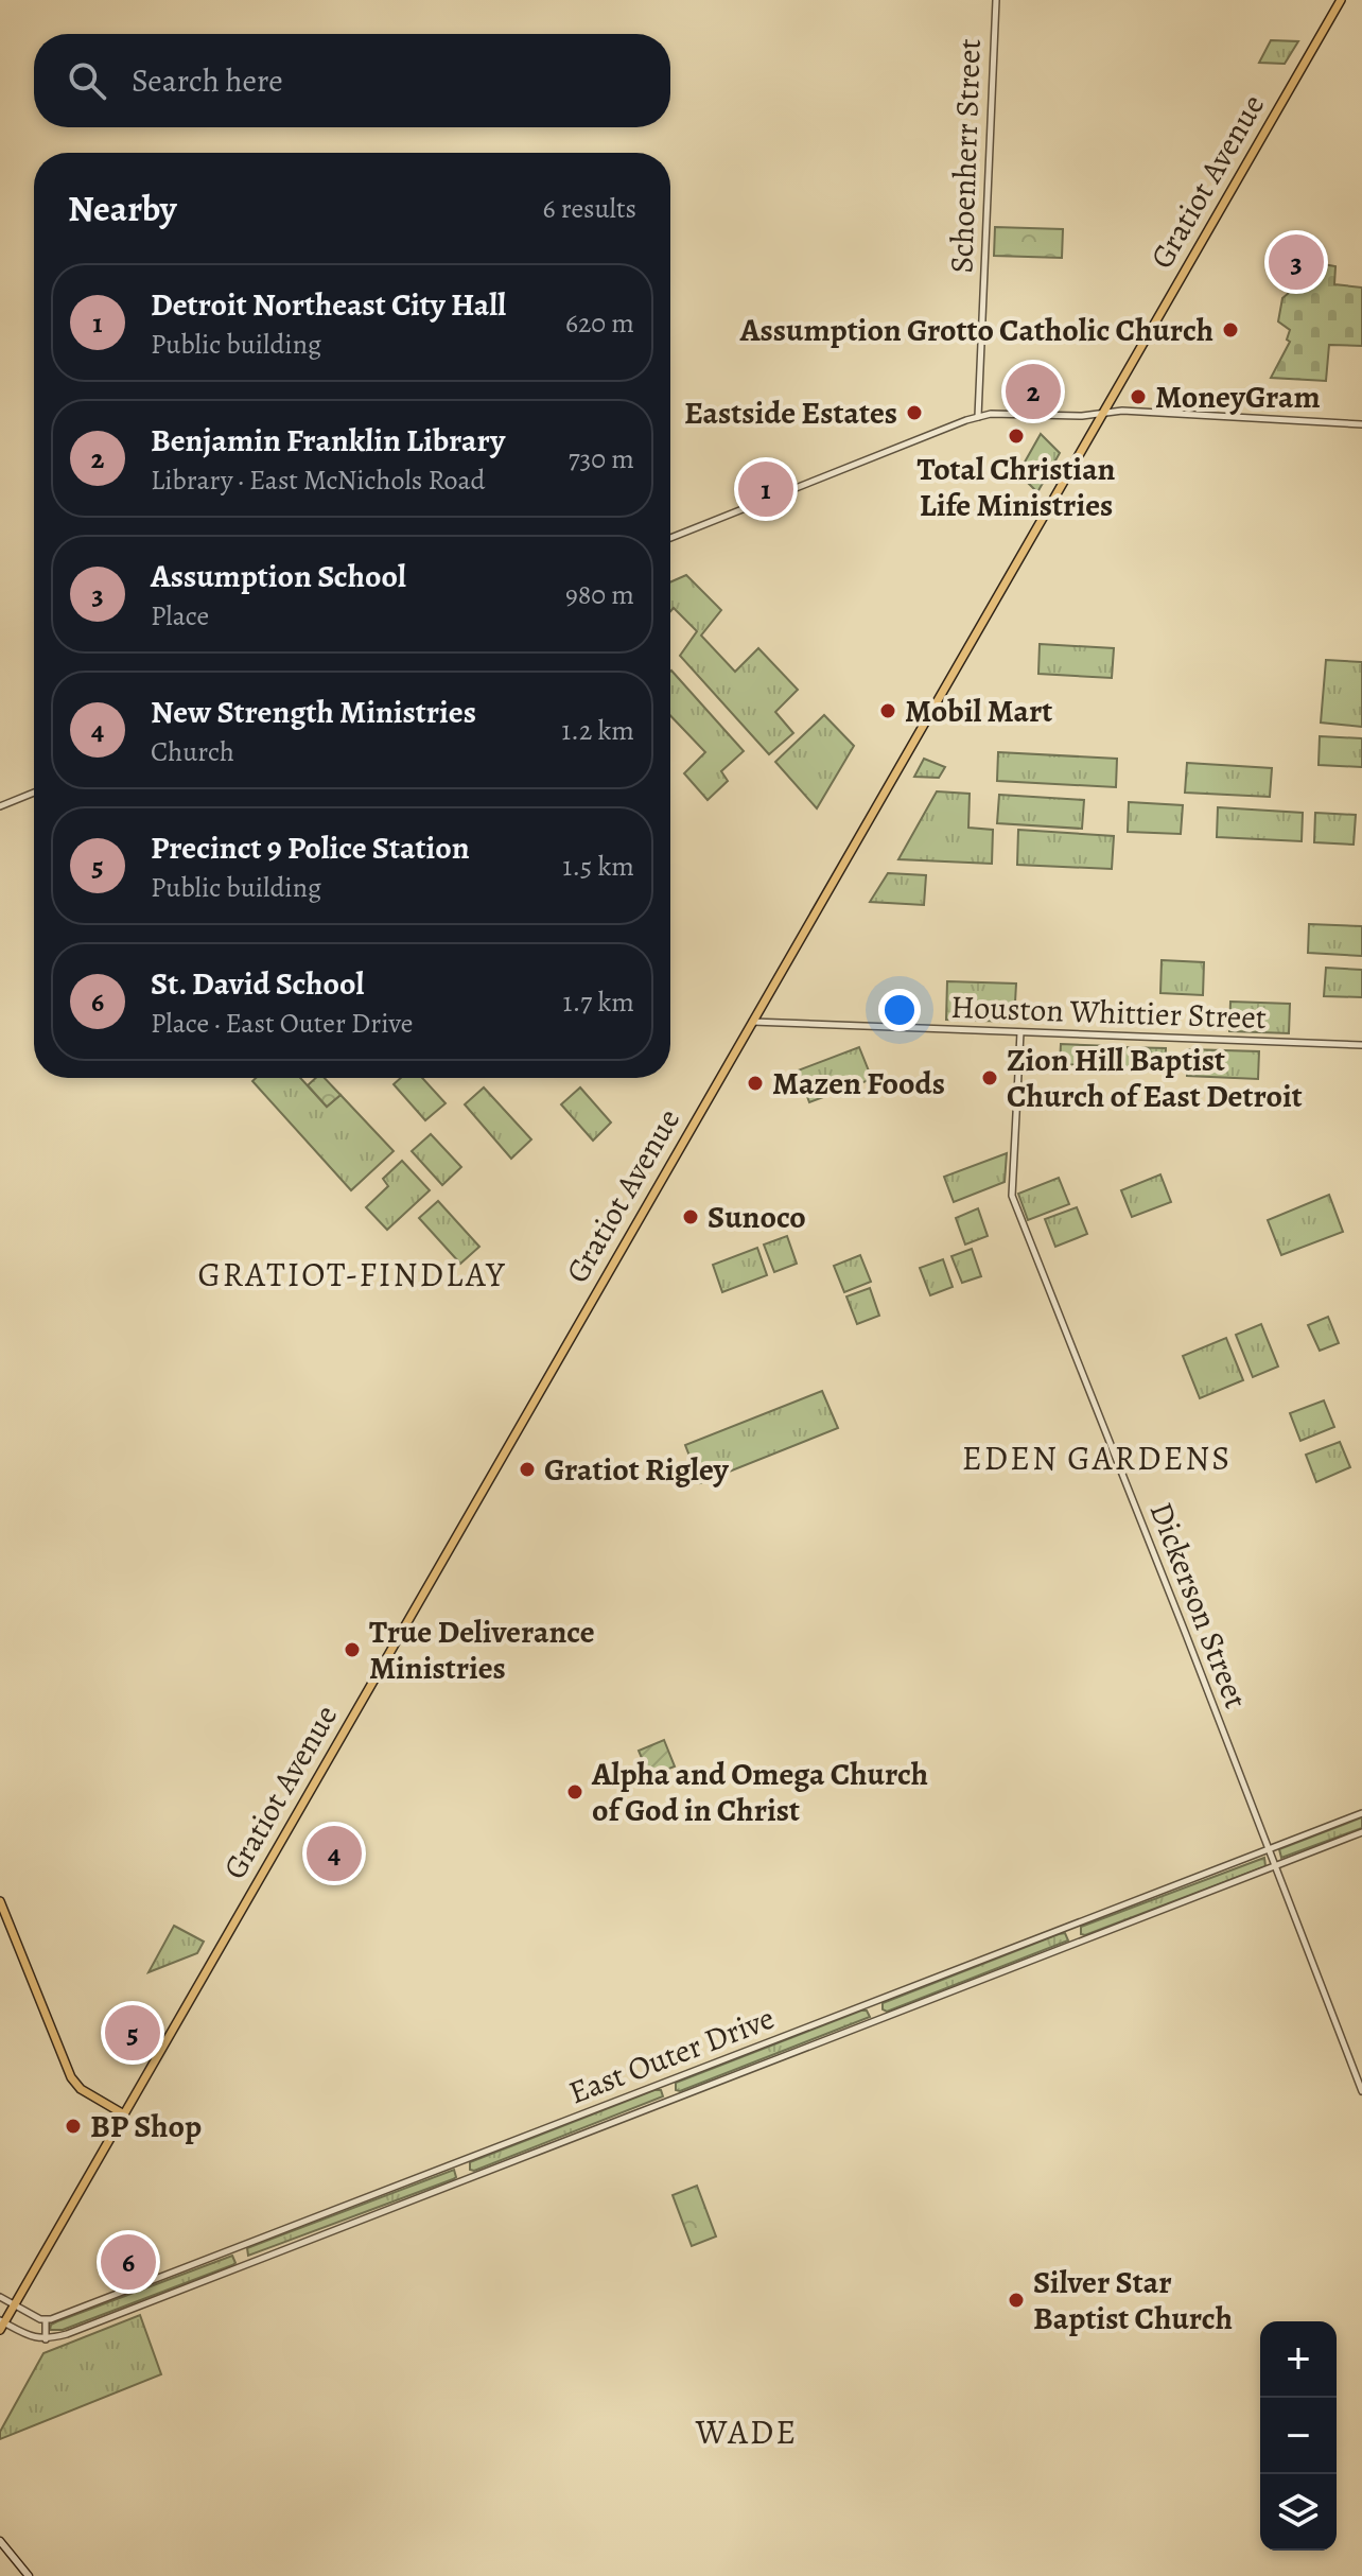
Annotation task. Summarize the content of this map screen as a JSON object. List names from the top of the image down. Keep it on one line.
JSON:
{"streets":{"main road":["Gratiot Avenue"],"street":["Schoenherr Street","Houston Whittier Street","Dickerson Street","East Outer Drive"]},"crossings":[["Gratiot Avenue","Houston Whittier Street"],["Houston Whittier Street","Dickerson Street"],["Dickerson Street","East Outer Drive"]],"districts":["GRATIOT-FINDLAY","EDEN GARDENS","WADE"],"places":["Assumption Grotto Catholic Church","MoneyGram","Eastside Estates","Total Christian Life Ministries","Mobil Mart","Zion Hill Baptist Church of East Detroit","Mazen Foods","Sunoco","Gratiot Rigley","True Deliverance Ministries","Alpha and Omega Church of God in Christ","BP Shop","Silver Star Baptist Church"],"page":{"search":"Search here","heading":["Nearby","6 results"],"pins":["3","2","1","4","5","6"],"list":[{"mark":"1","name":"Detroit Northeast City Hall","note":"Public building","value":"620 m"},{"mark":"2","name":"Benjamin Franklin Library","note":"Library · East McNichols Road","value":"730 m"},{"mark":"3","name":"Assumption School","note":"Place","value":"980 m"},{"mark":"4","name":"New Strength Ministries","note":"Church","value":"1.2 km"},{"mark":"5","name":"Precinct 9 Police Station","note":"Public building","value":"1.5 km"},{"mark":"6","name":"St. David School","note":"Place · East Outer Drive","value":"1.7 km"}],"map_buttons":["+","−"]}}
